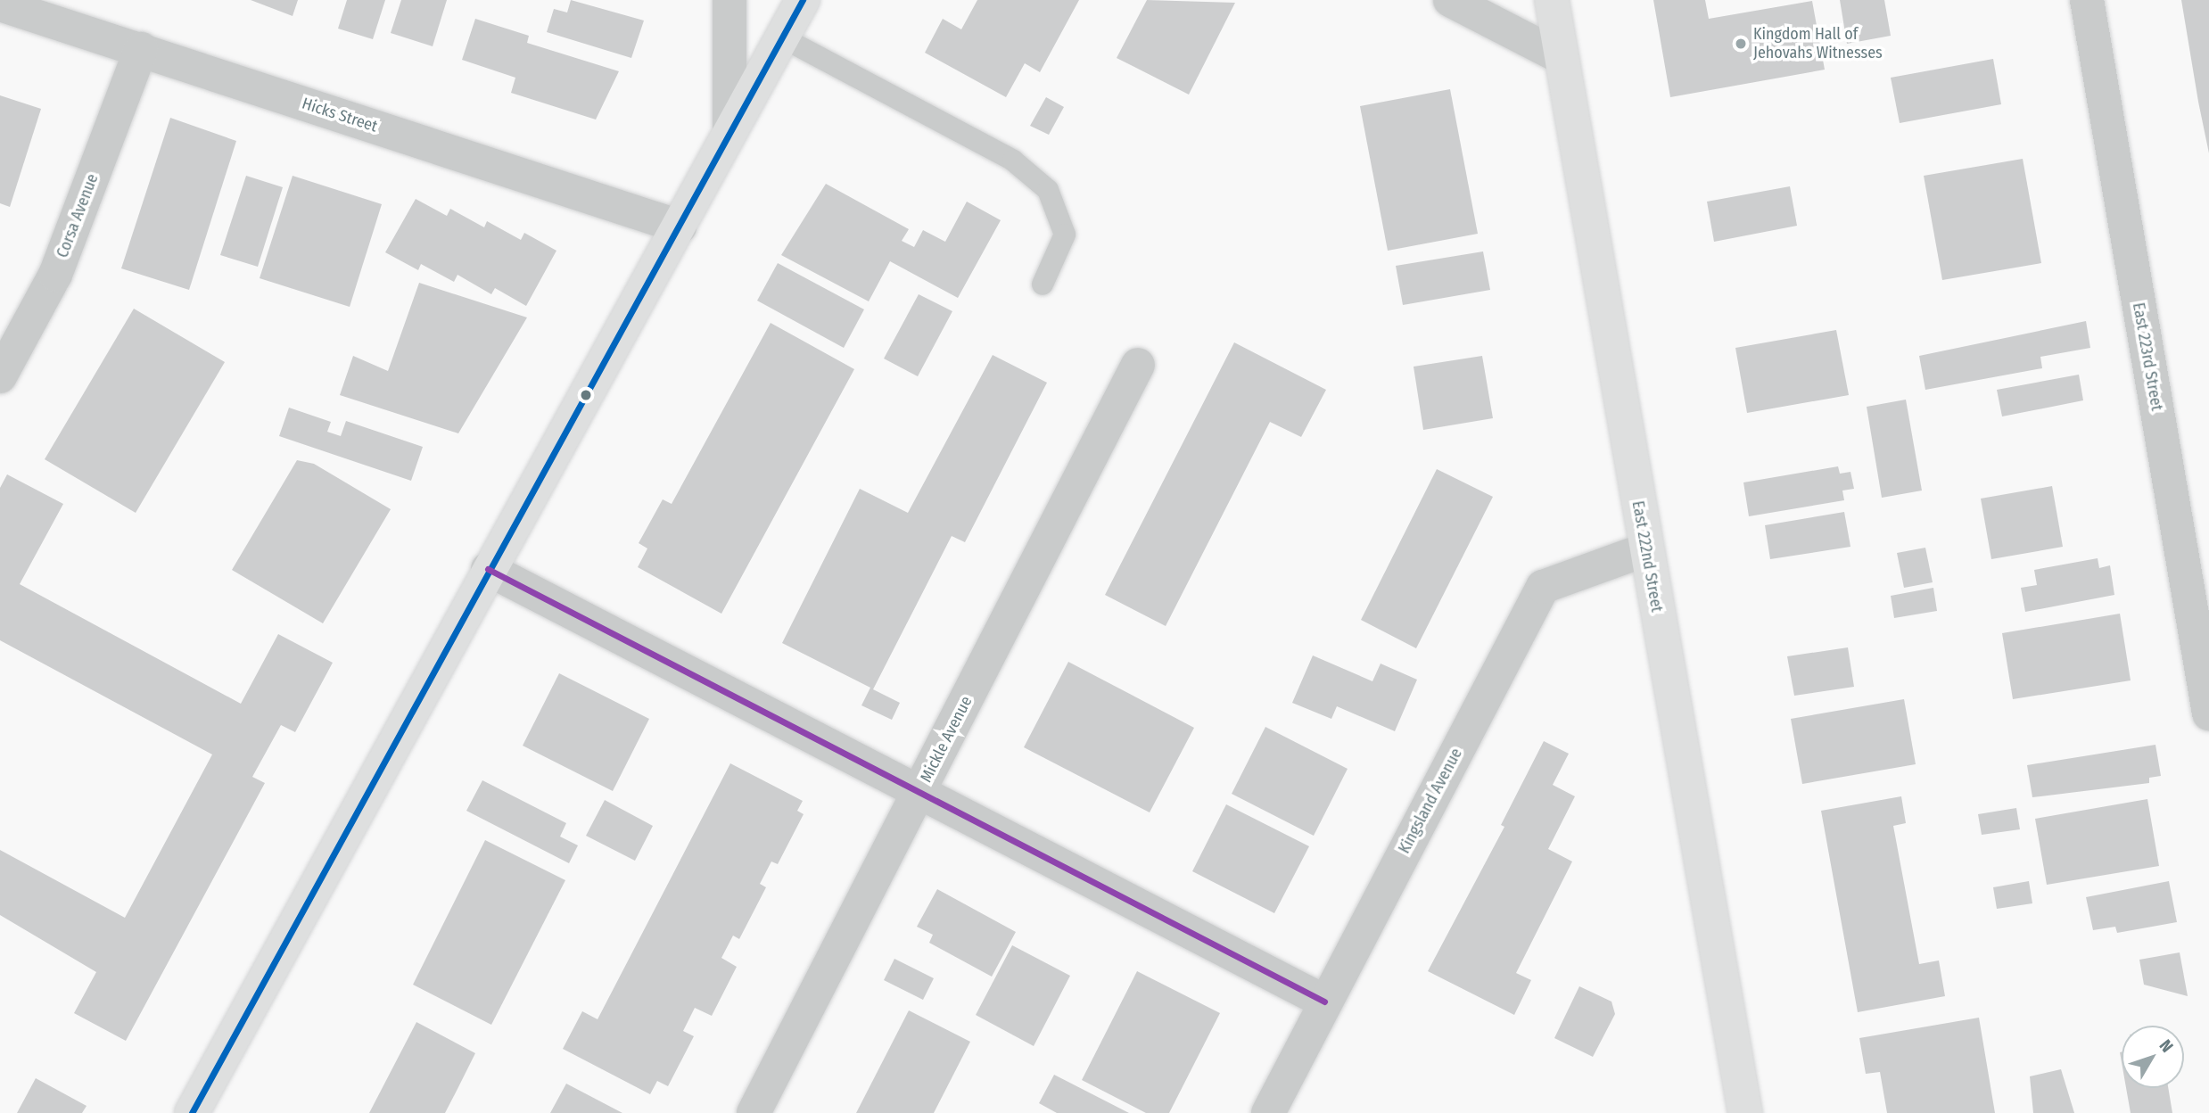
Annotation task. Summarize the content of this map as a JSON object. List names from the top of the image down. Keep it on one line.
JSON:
{"streets":{"street":["Hicks Street","Corsa Avenue","East 223rd Street","East 222nd Street","Mickle Avenue","Kingsland Avenue"]},"crossings":[["Hicks Street","Corsa Avenue"],["East 222nd Street","Kingsland Avenue"]],"places":["Kingdom Hall of Jehovahs Witnesses"],"north":"top right"}
